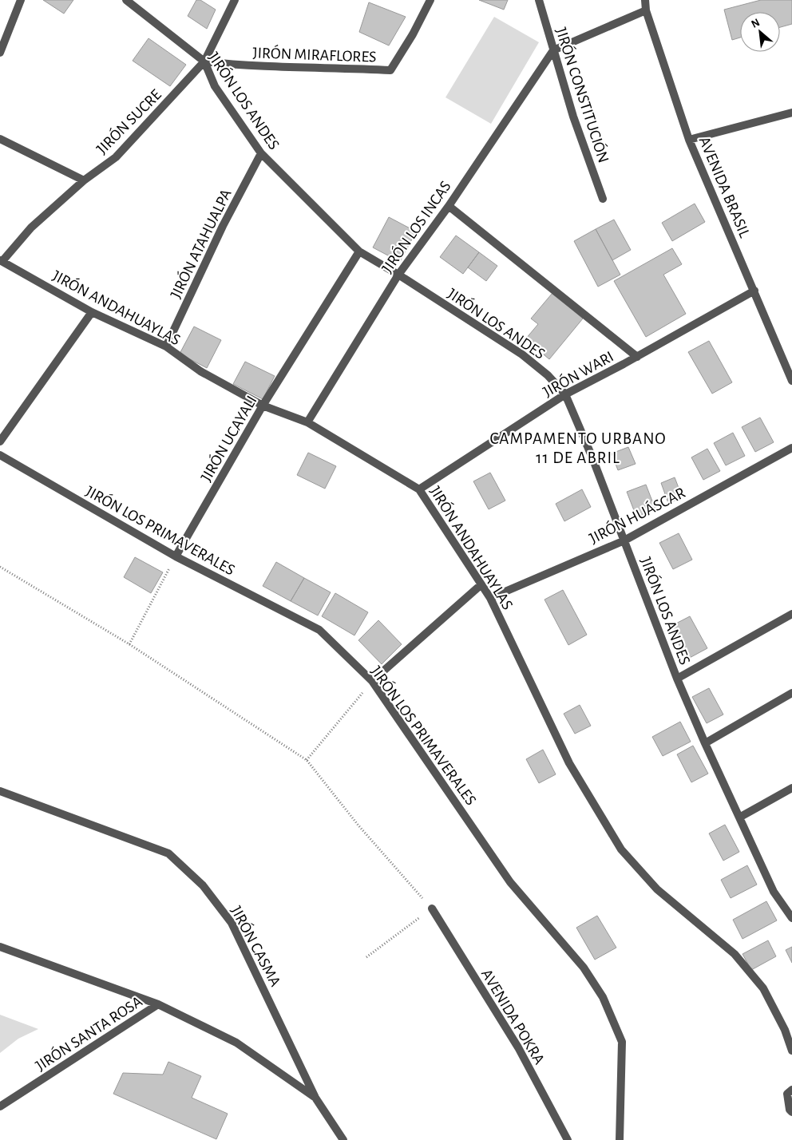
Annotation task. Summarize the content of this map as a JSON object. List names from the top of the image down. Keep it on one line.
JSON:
{"streets":{"street":["JIRÓN MIRAFLORES","JIRÓN CONSTITUCIÓN","JIRÓN LOS ANDES","JIRÓN SUCRE","AVENIDA BRASIL","JIRÓN LOS INCAS","JIRÓN ATAHUALPA","JIRÓN ANDAHUAYLAS","JIRÓN WARI","JIRÓN UCAYALI","JIRÓN HUÁSCAR","JIRÓN LOS PRIMAVERALES","JIRÓN CASMA","AVENIDA POKRA","JIRÓN SANTA ROSA"]},"crossings":[["JIRÓN MIRAFLORES","JIRÓN LOS ANDES"],["JIRÓN MIRAFLORES","JIRÓN SUCRE"],["JIRÓN CONSTITUCIÓN","JIRÓN LOS INCAS"],["JIRÓN LOS ANDES","JIRÓN SUCRE"],["JIRÓN LOS ANDES","JIRÓN LOS INCAS"],["JIRÓN LOS ANDES","JIRÓN ATAHUALPA"],["JIRÓN LOS ANDES","JIRÓN WARI"],["JIRÓN LOS ANDES","JIRÓN UCAYALI"],["JIRÓN LOS ANDES","JIRÓN HUÁSCAR"],["JIRÓN SUCRE","JIRÓN ANDAHUAYLAS"],["AVENIDA BRASIL","JIRÓN WARI"],["JIRÓN LOS INCAS","JIRÓN ANDAHUAYLAS"],["JIRÓN ATAHUALPA","JIRÓN ANDAHUAYLAS"],["JIRÓN ANDAHUAYLAS","JIRÓN WARI"],["JIRÓN ANDAHUAYLAS","JIRÓN UCAYALI"],["JIRÓN ANDAHUAYLAS","JIRÓN HUÁSCAR"],["JIRÓN UCAYALI","JIRÓN LOS PRIMAVERALES"],["JIRÓN CASMA","JIRÓN SANTA ROSA"]],"districts":["CAMPAMENTO URBANO 11 DE ABRIL"],"north":"top left"}
